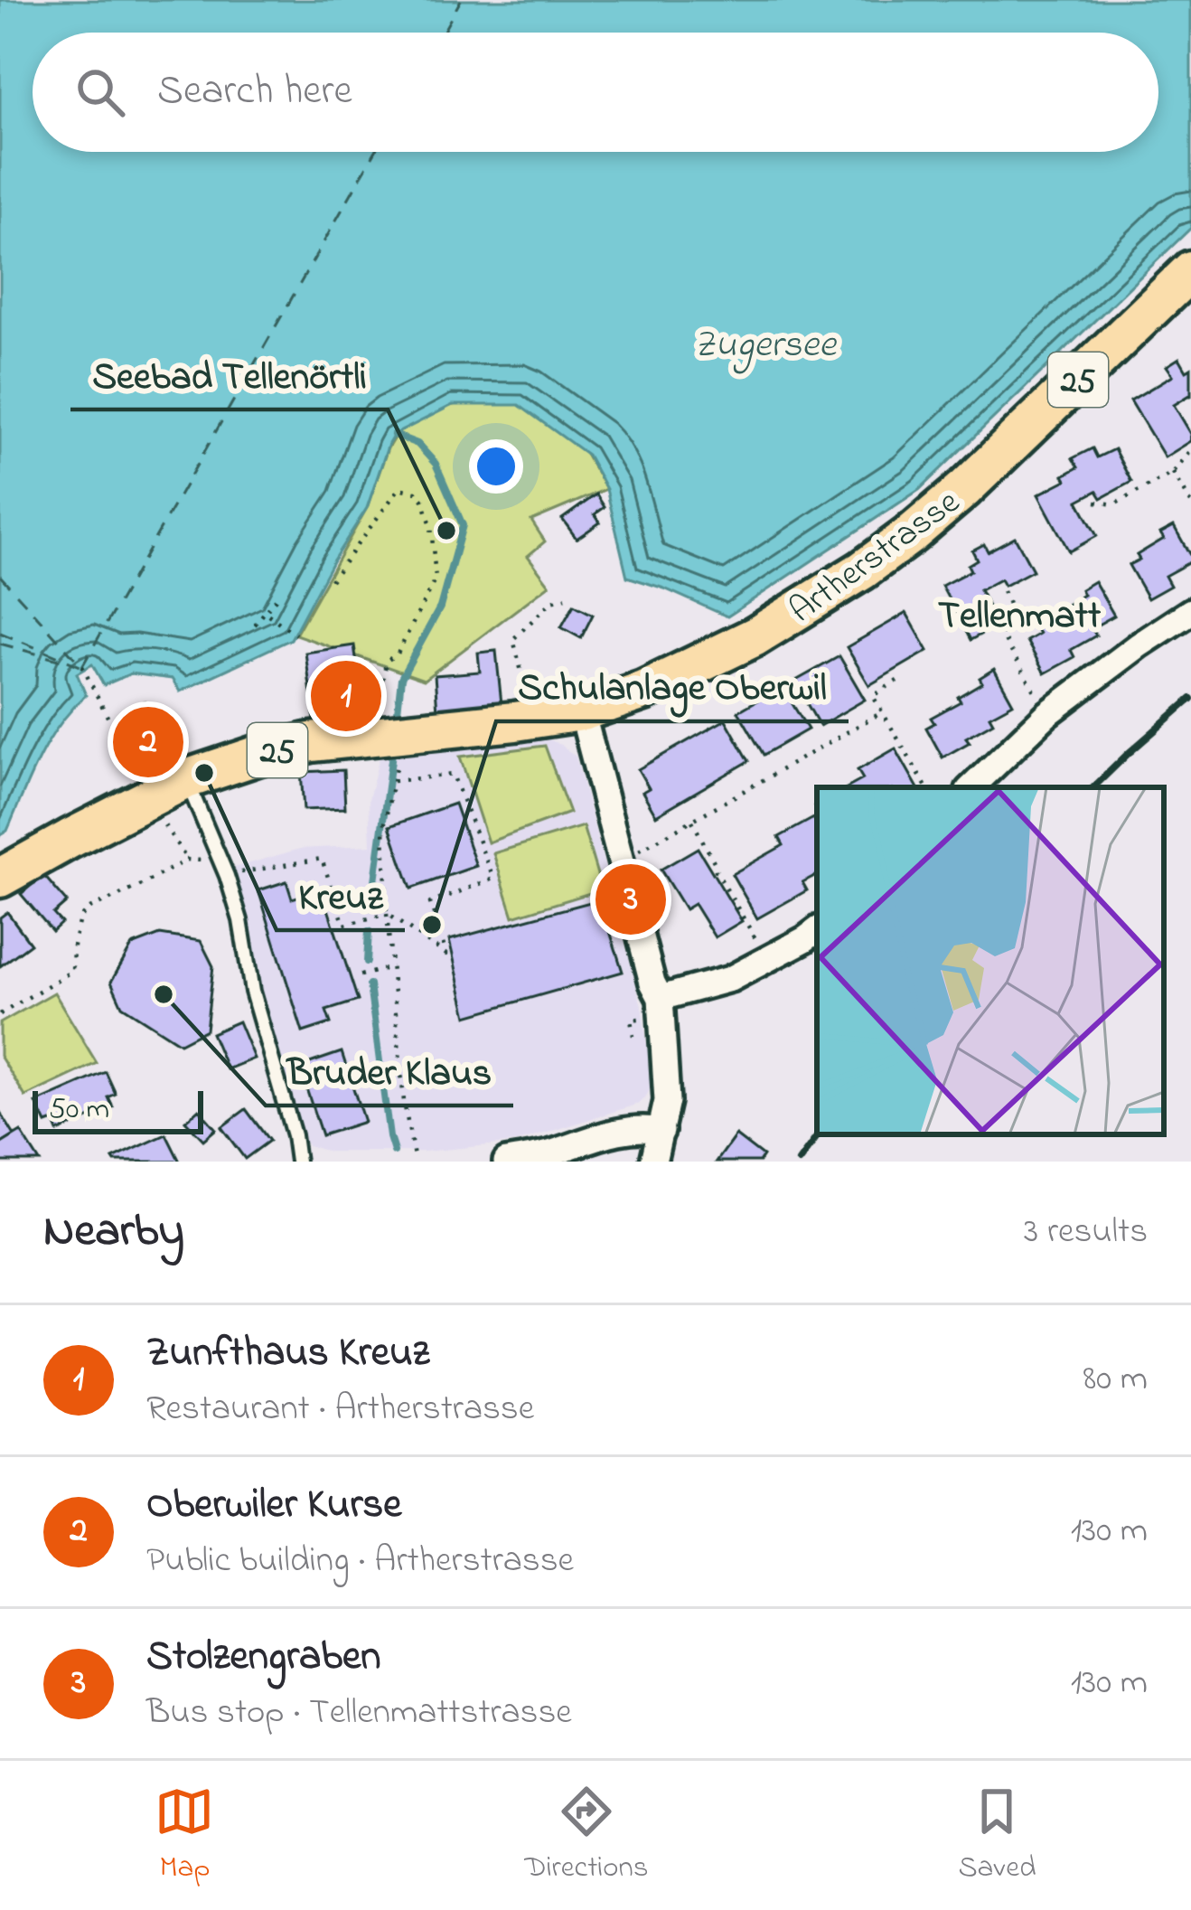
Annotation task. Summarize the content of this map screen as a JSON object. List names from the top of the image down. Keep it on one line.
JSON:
{"streets":{"main road":["25","Artherstrasse"]},"districts":["Tellenmatt"],"water":["Zugersee"],"places":["Seebad Tellenörtli","Kreuz","Schulanlage Oberwil","Bruder Klaus"],"scale_bar":"50 m","page":{"search":"Search here","pins":["1","2","3"],"scale":"50 m","heading":["Nearby","3 results"],"list":[{"mark":"1","name":"Zunfthaus Kreuz","note":"Restaurant · Artherstrasse","value":"80 m"},{"mark":"2","name":"Oberwiler Kurse","note":"Public building · Artherstrasse","value":"130 m"},{"mark":"3","name":"Stolzengraben","note":"Bus stop · Tellenmattstrasse","value":"130 m"}],"nav":["Map","Directions","Saved"]}}
